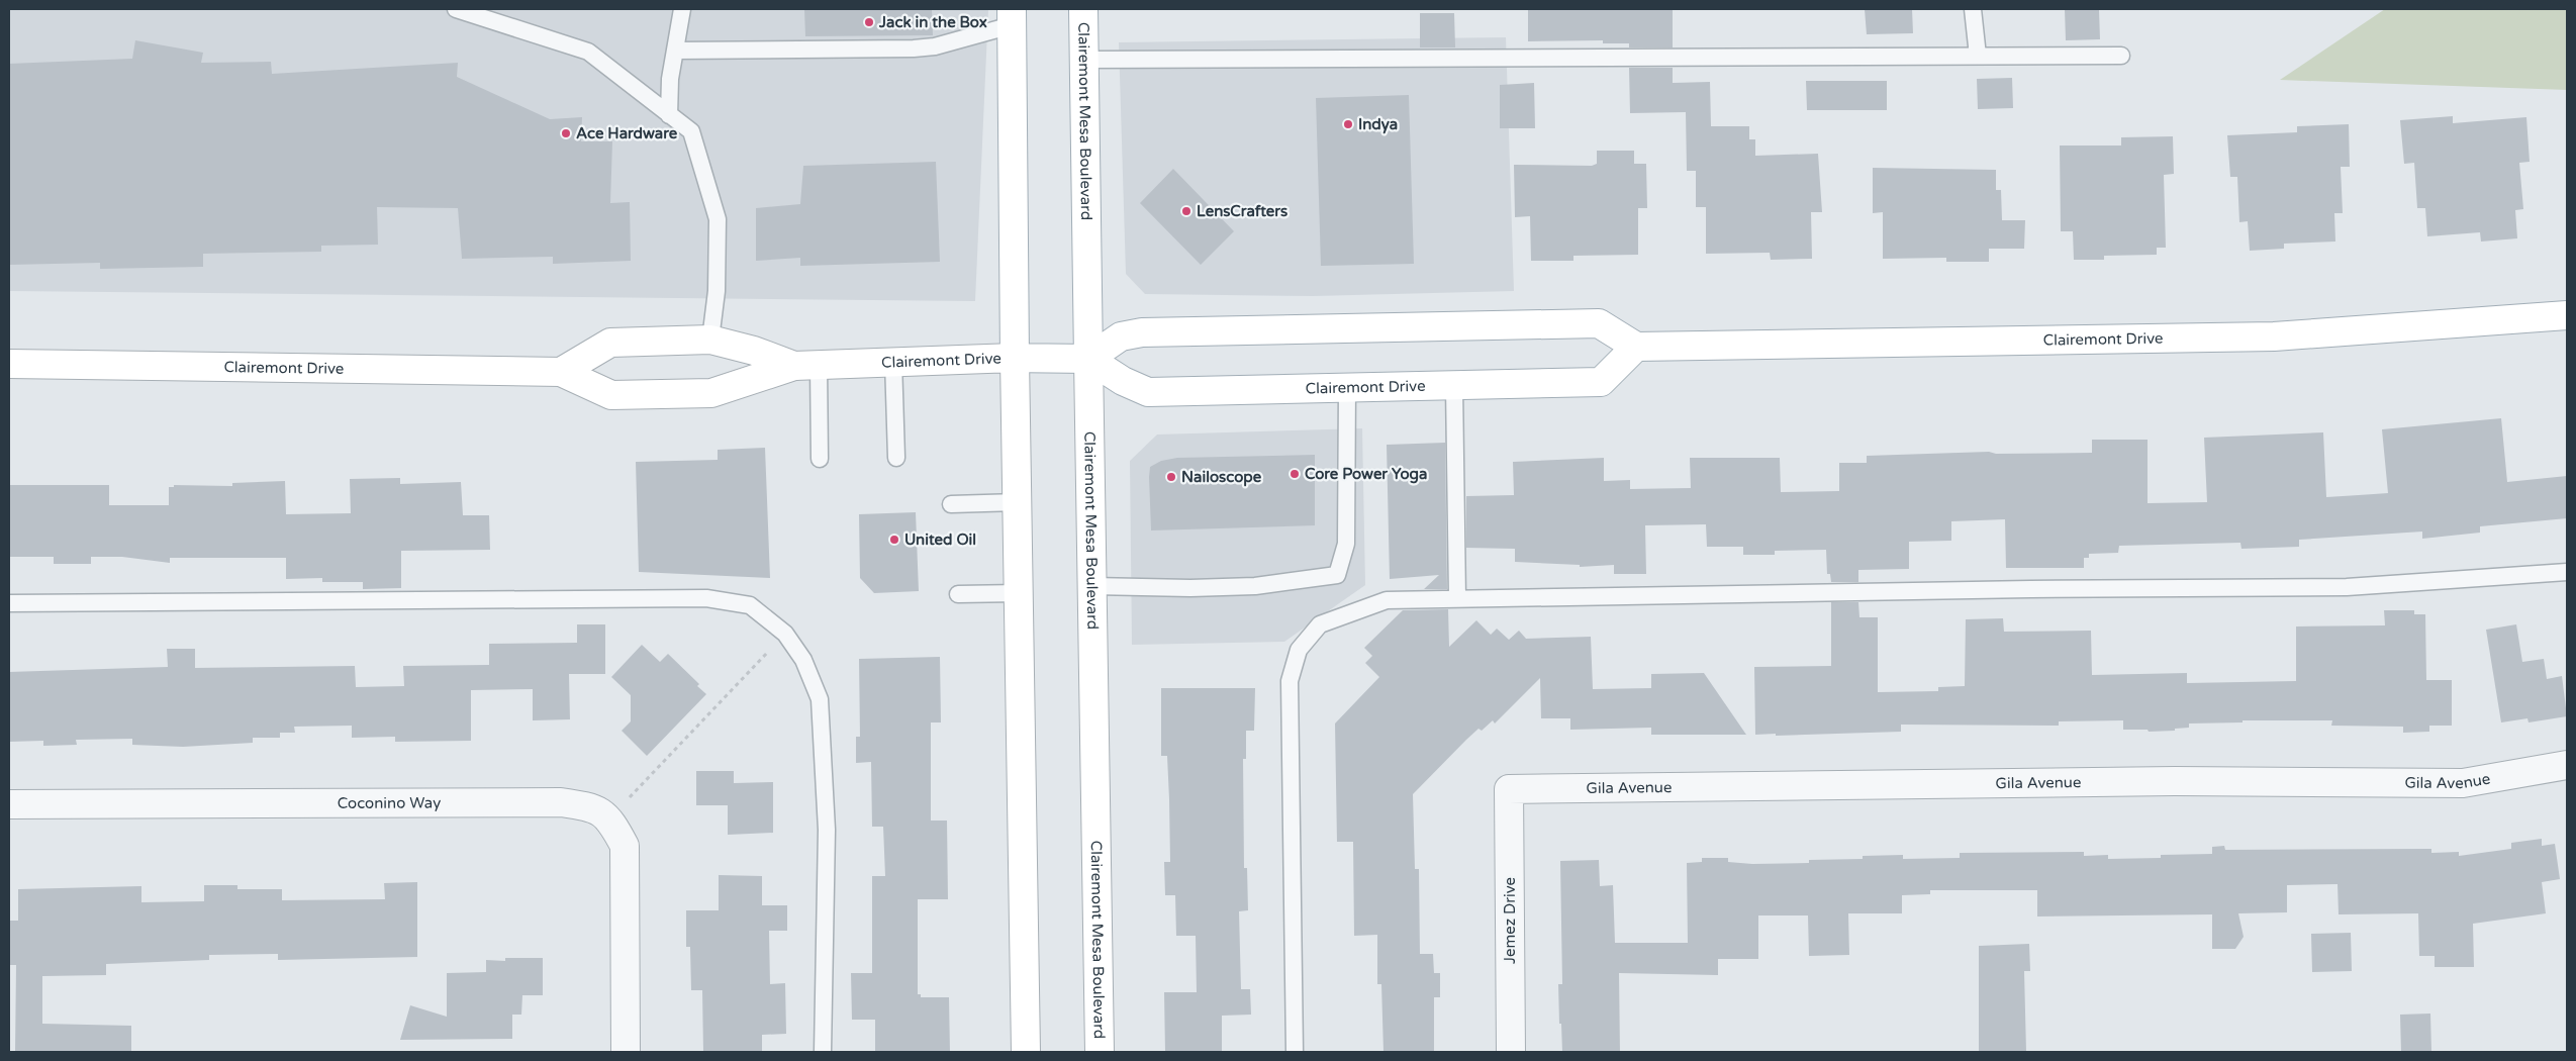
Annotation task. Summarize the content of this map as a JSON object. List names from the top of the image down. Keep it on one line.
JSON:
{"streets":{"main road":["Clairemont Mesa Boulevard","Clairemont Drive"],"street":["Gila Avenue","Coconino Way","Jemez Drive"]},"crossings":[["Clairemont Mesa Boulevard","Clairemont Drive"],["Gila Avenue","Jemez Drive"]],"places":["Jack in the Box","Indya","Ace Hardware","LensCrafters","Core Power Yoga","Nailoscope","United Oil"]}
